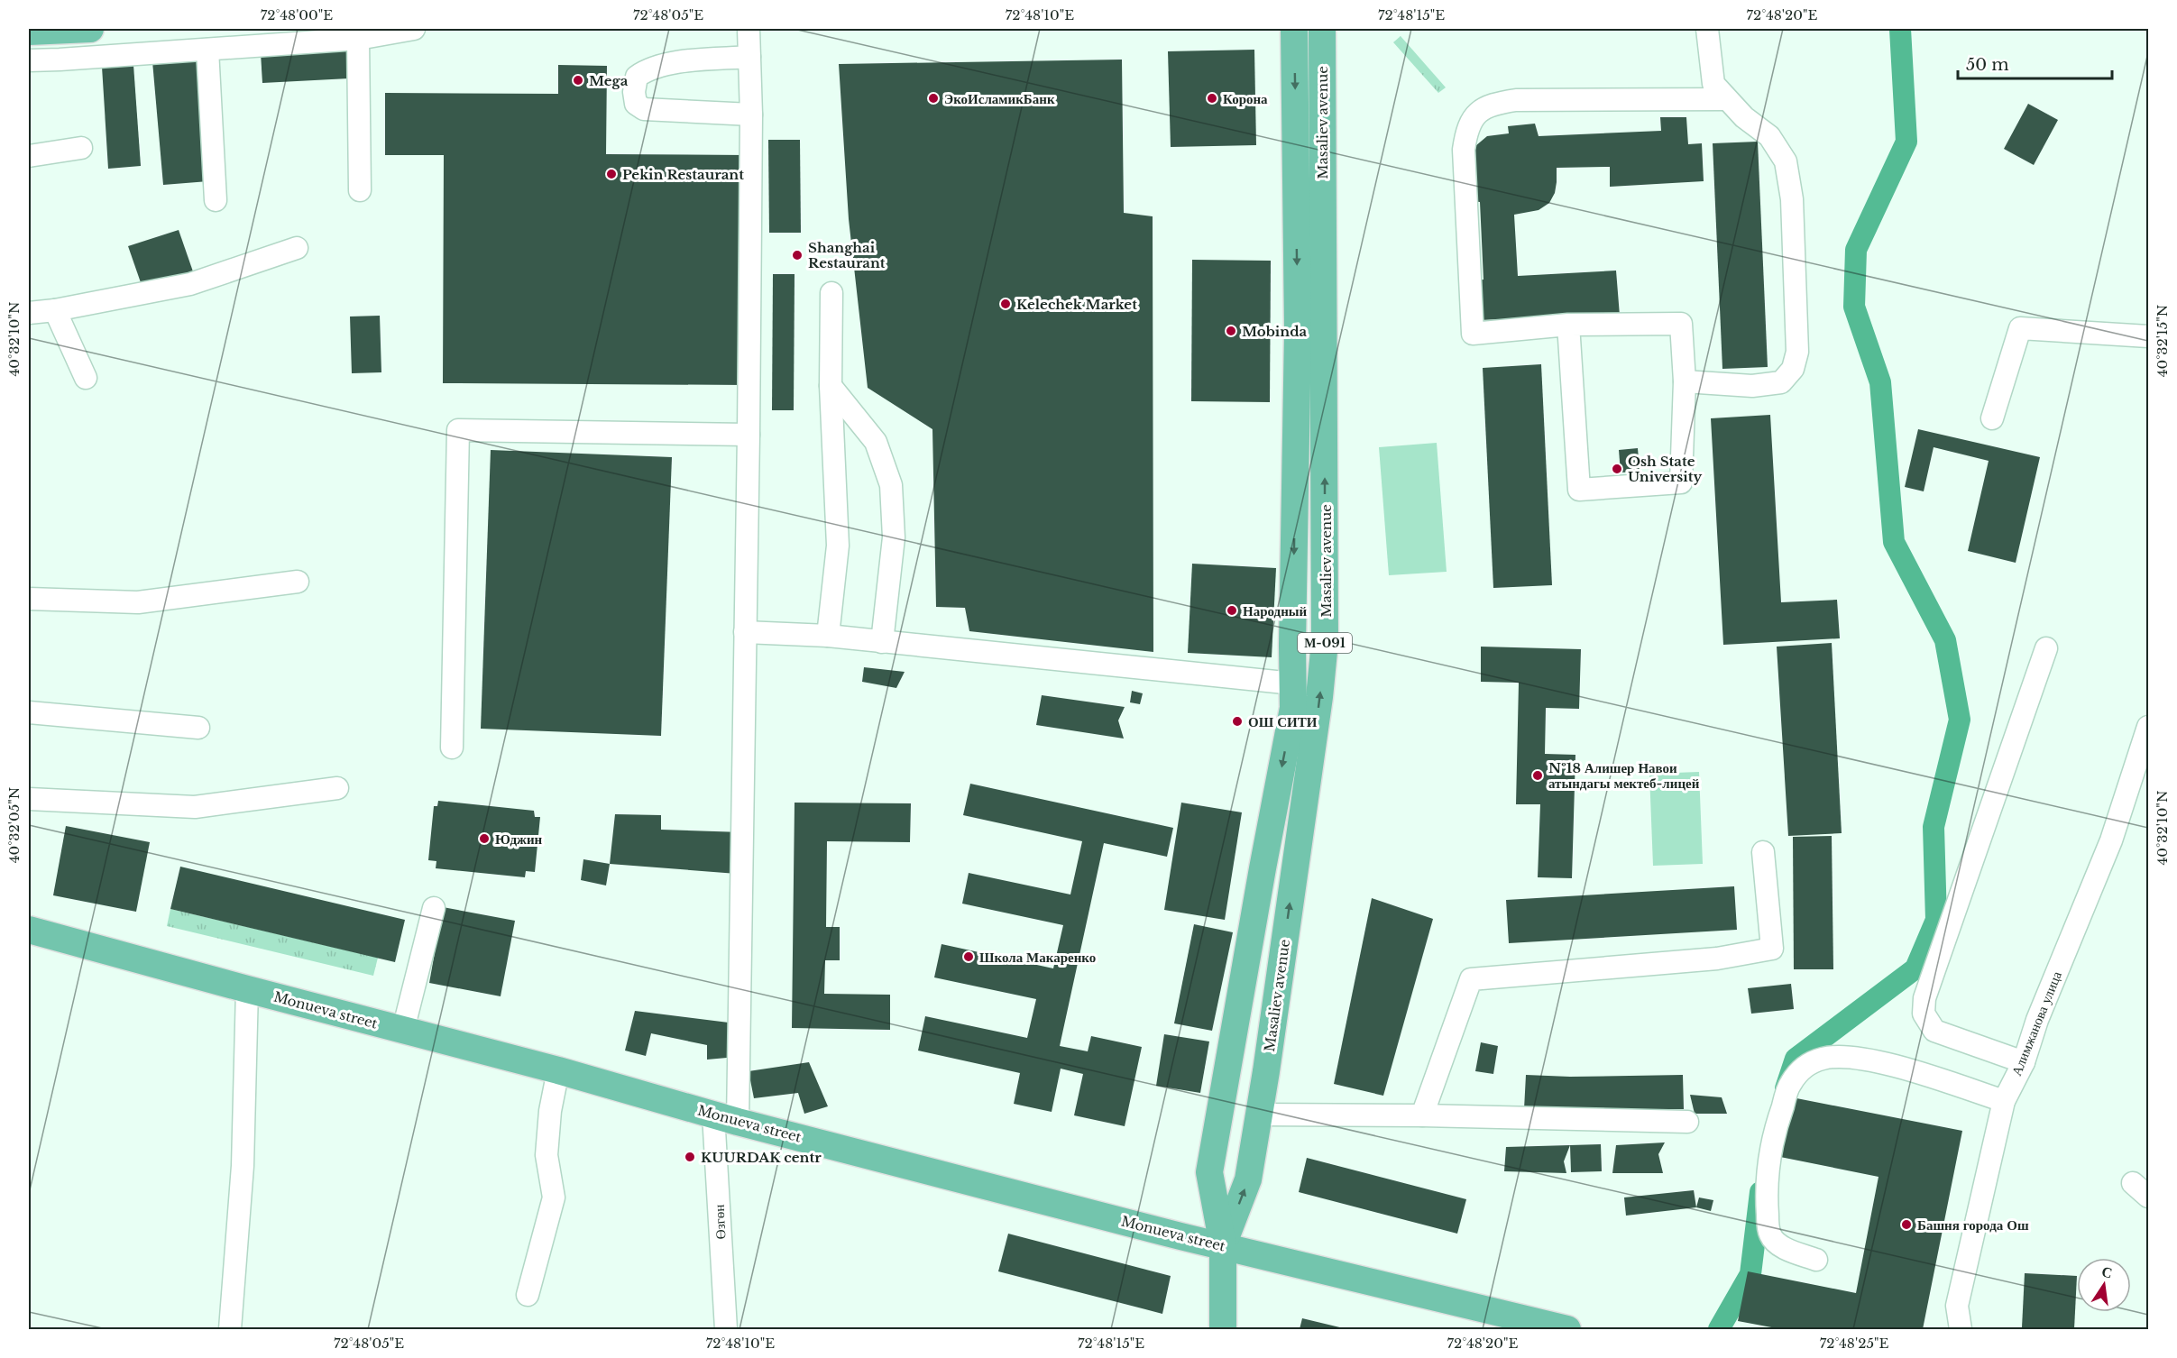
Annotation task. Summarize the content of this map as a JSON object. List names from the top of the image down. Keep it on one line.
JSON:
{"streets":{"main road":["Masaliev avenue","М-091","Monueva street"],"street":["Алимжанова улица","Өзгөн"]},"crossings":[["Masaliev avenue","Monueva street"],["Monueva street","Өзгөн"]],"places":["Mega","ЭкоИсламикБанк","Корона","Pekin Restaurant","Shanghai Restaurant","Kelechek Market","Mobinda","Osh State University","Народный","ОШ СИТИ","№18 Алишер Навои атындагы мектеб-лицей","Юджин","Школа Макаренко","KUURDAK centr","Башня города Ош"],"scale_bar":"50 m","north":"top","coordinates":["72°48'00\"E","72°48'05\"E","72°48'10\"E","72°48'15\"E","72°48'20\"E","40°32'10\"N","40°32'15\"N","40°32'05\"N","72°48'25\"E"]}
